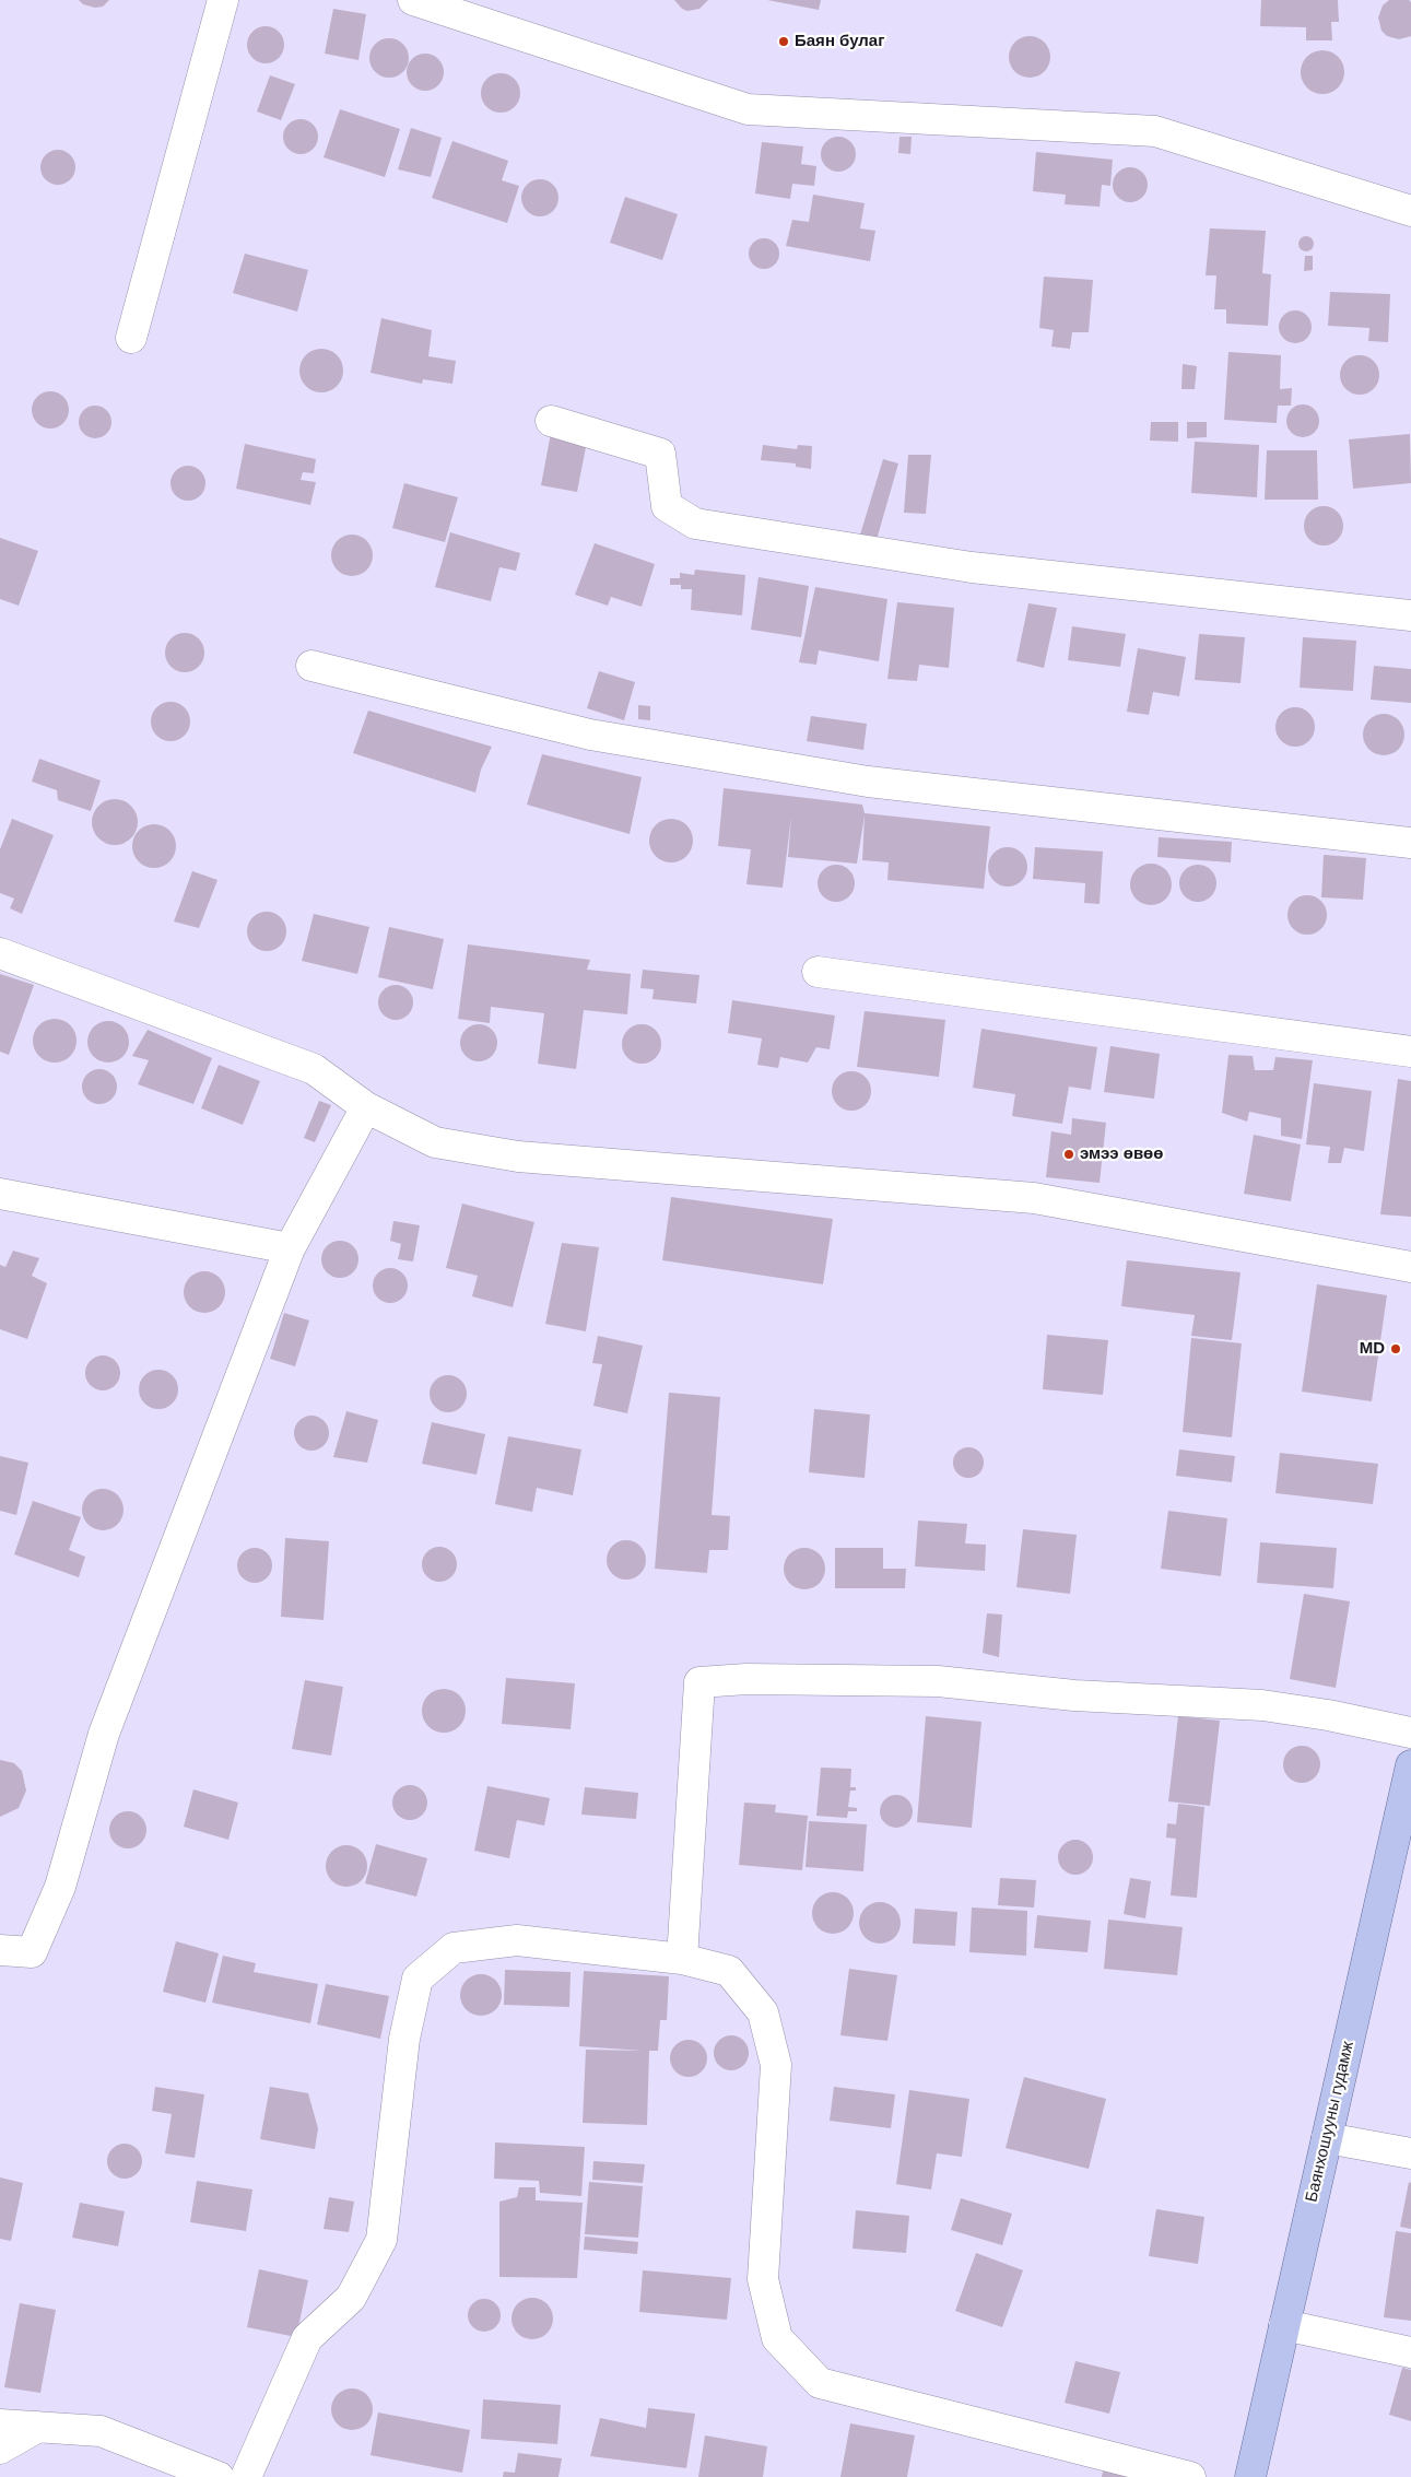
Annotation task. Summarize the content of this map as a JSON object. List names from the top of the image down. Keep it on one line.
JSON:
{"streets":{"main road":["Баянхошууны гудамж"]},"places":["Баян булаг","эмээ өвөө","MD"]}
